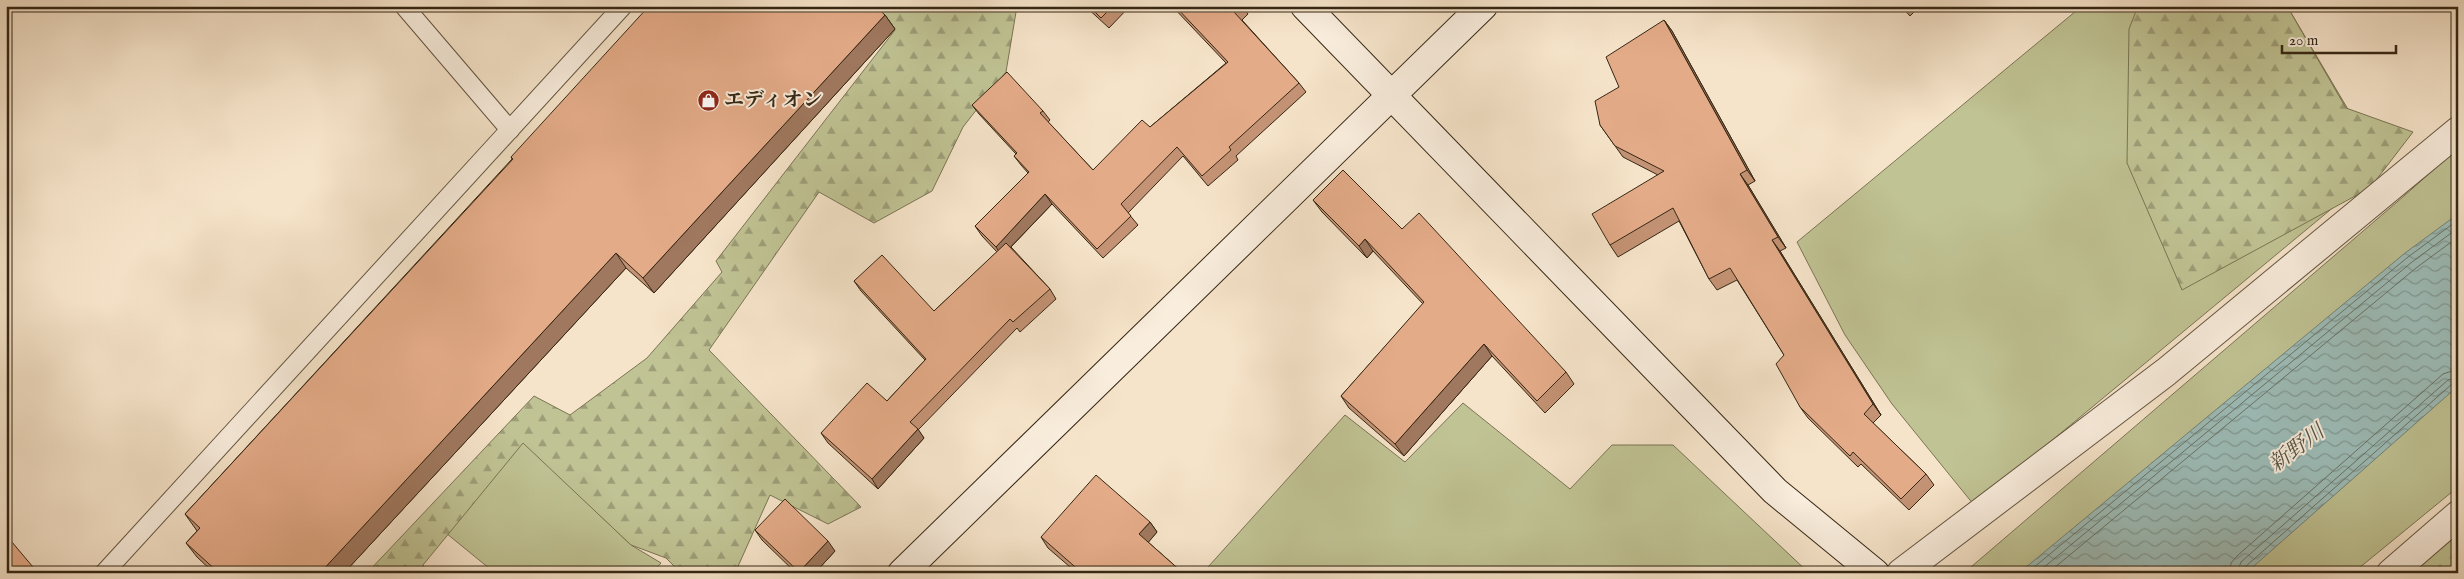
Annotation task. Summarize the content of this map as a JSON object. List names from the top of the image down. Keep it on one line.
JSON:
{"water":["新野川"],"places":{"shop":["エディオン"]},"scale_bar":"20 m"}
